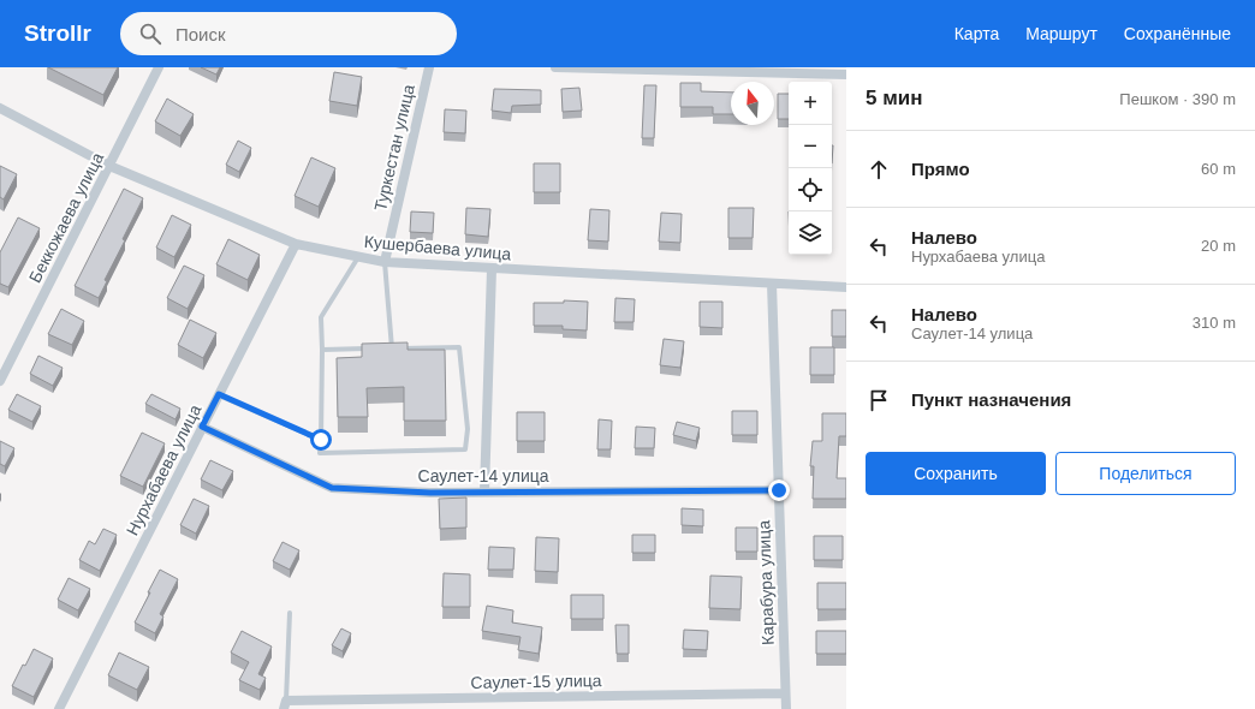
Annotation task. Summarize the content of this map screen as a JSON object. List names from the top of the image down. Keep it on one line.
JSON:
{"streets":{"street":["Туркестан улица","Беккожаева улица","Кушербаева улица","Нурхабаева улица","Саулет-14 улица","Карабура улица","Саулет-15 улица"]},"crossings":[["Туркестан улица","Кушербаева улица"],["Беккожаева улица","Кушербаева улица"],["Кушербаева улица","Нурхабаева улица"],["Кушербаева улица","Карабура улица"],["Нурхабаева улица","Саулет-14 улица"],["Саулет-14 улица","Карабура улица"],["Карабура улица","Саулет-15 улица"]],"north":"top","page":{"header":"Strollr","search":"Поиск","nav":["Карта","Маршрут","Сохранённые"],"heading":["5 мин","Пешком · 390 m"],"map_buttons":["+","−"],"list":[["Прямо","60 m"],["Налево","Нурхабаева улица","20 m"],["Налево","Саулет-14 улица","310 m"],"Пункт назначения"],"buttons":["Сохранить","Поделиться"]}}
